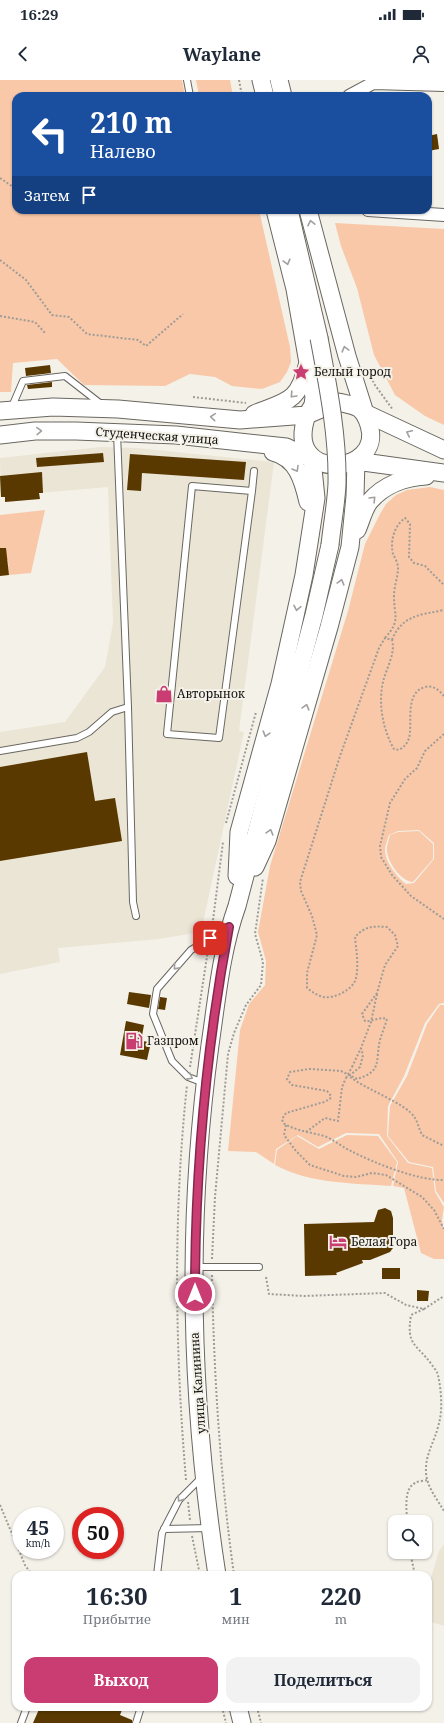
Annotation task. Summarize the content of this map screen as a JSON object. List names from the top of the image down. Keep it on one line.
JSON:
{"streets":{"main road":["Студенческая улица","улица Калинина"]},"places":{"place":["Белый город"],"shop":["Авторынок"],"fuel station":["Газпром"],"hotel":["Белая Гора"]},"page":{"status":"16:29","header":"Waylane","turn":["210 m","Налево"],"then":"Затем","speed":"45 km/h","limit":"50","eta":["16:30","Прибытие","1","мин","220","m"],"buttons":["Выход","Поделиться"]}}
